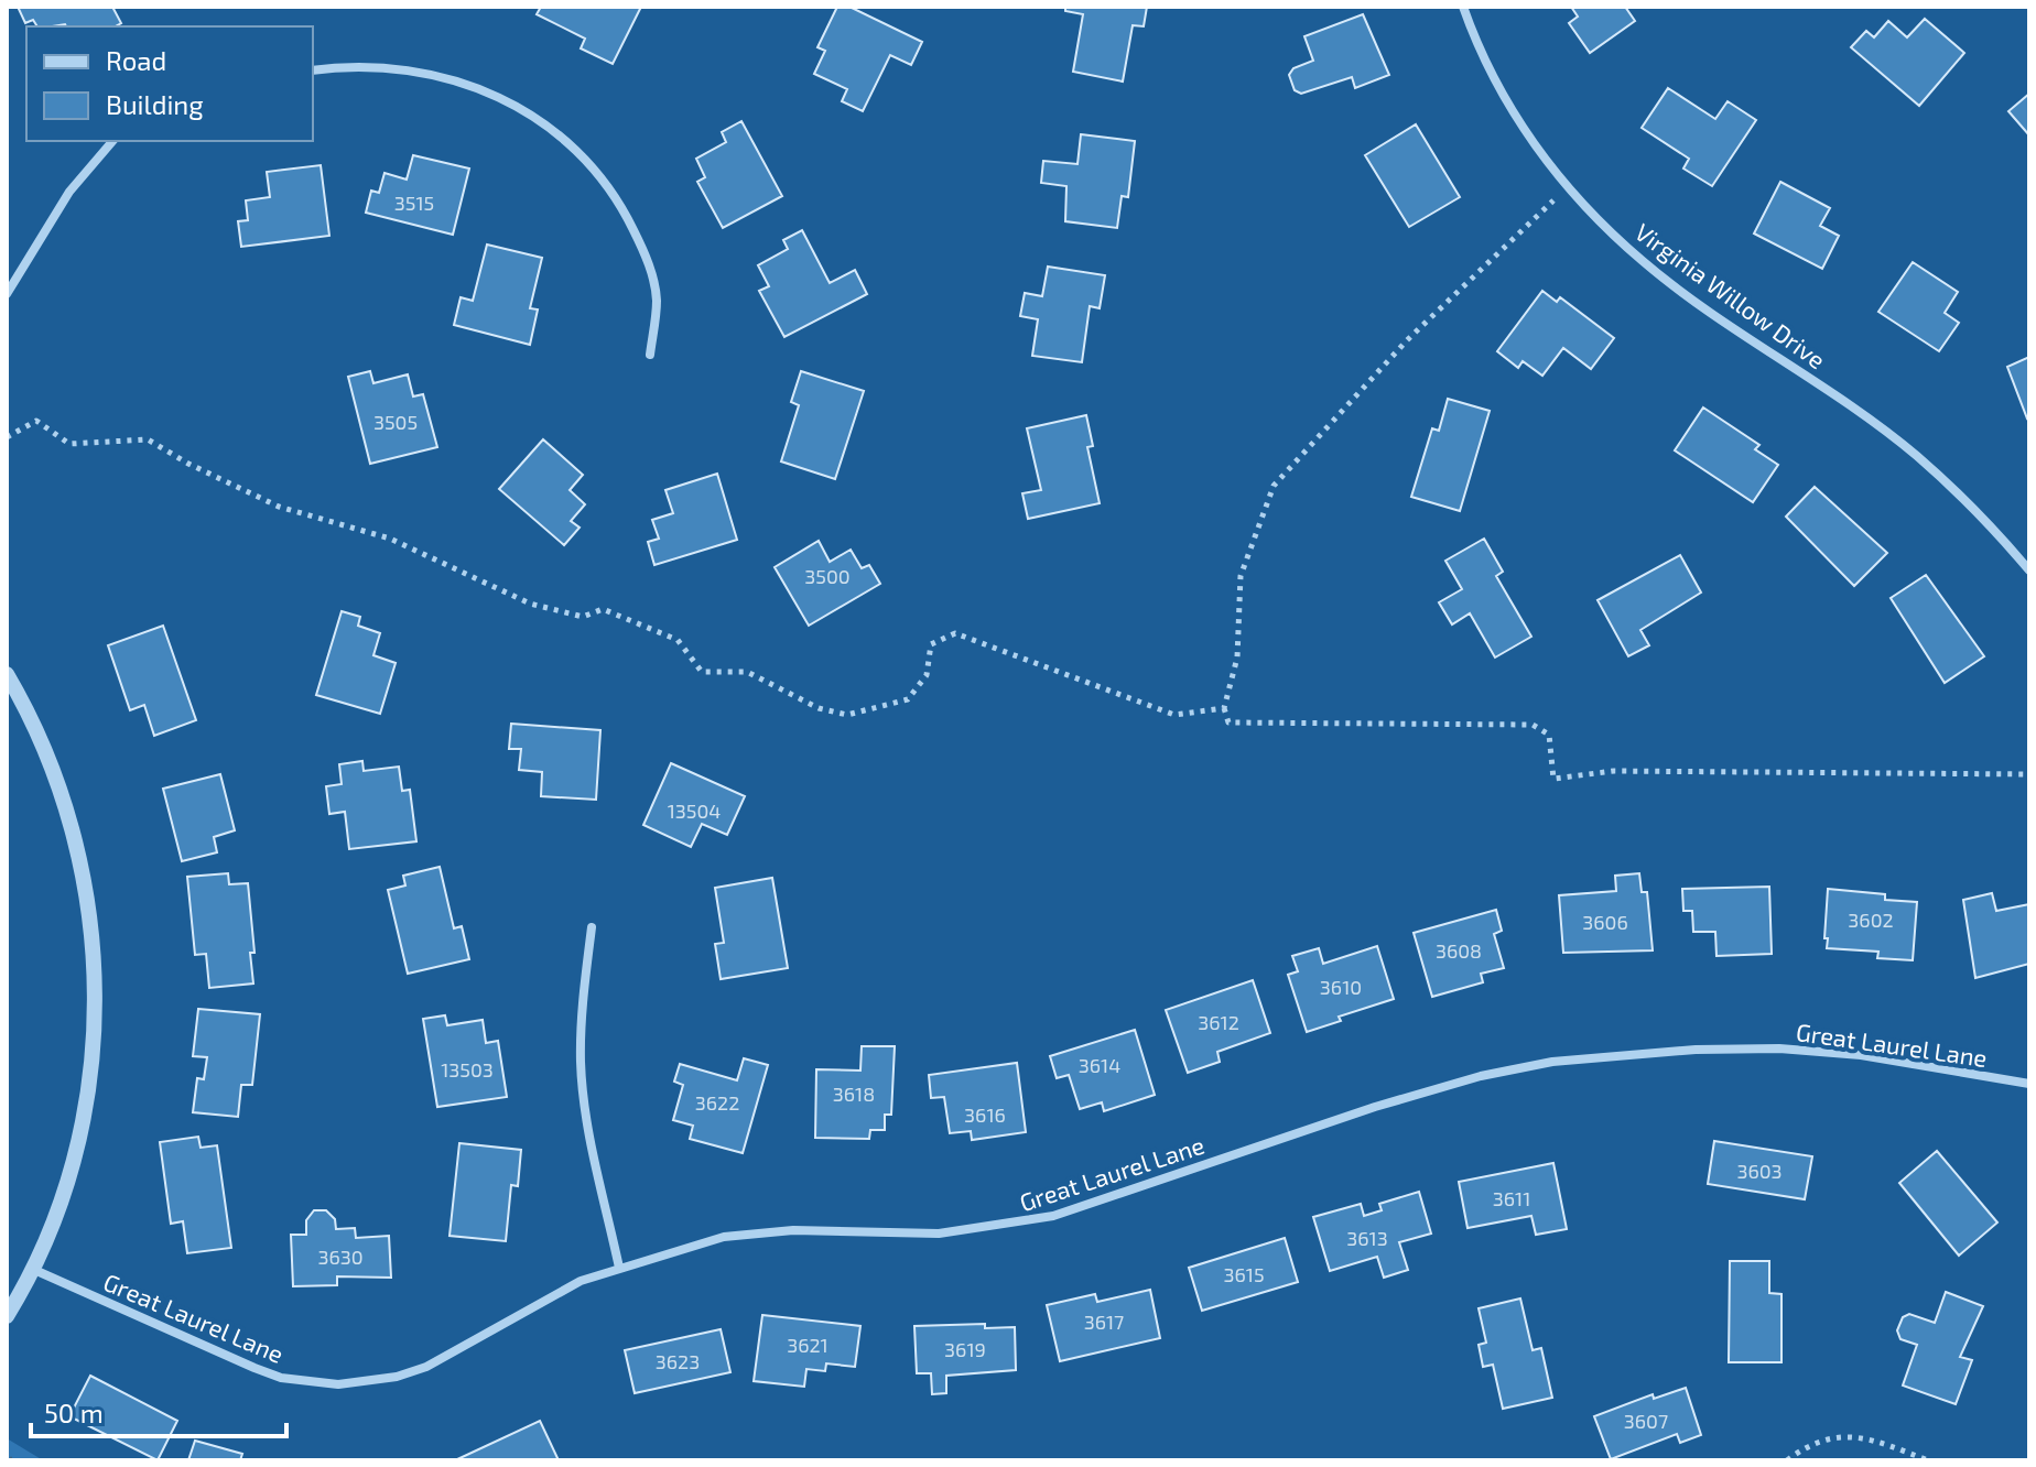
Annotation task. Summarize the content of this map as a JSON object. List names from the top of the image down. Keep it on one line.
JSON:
{"streets":{"street":["Virginia Willow Drive","Great Laurel Lane"]},"house_numbers":["3515","3505","3500","13504","3602","3606","3608","3610","3612","3614","13503","3618","3622","3616","3603","3611","3613","3630","3615","3617","3621","3619","3623","3607"],"legend":["Road","Building"],"scale_bar":"50 m"}
